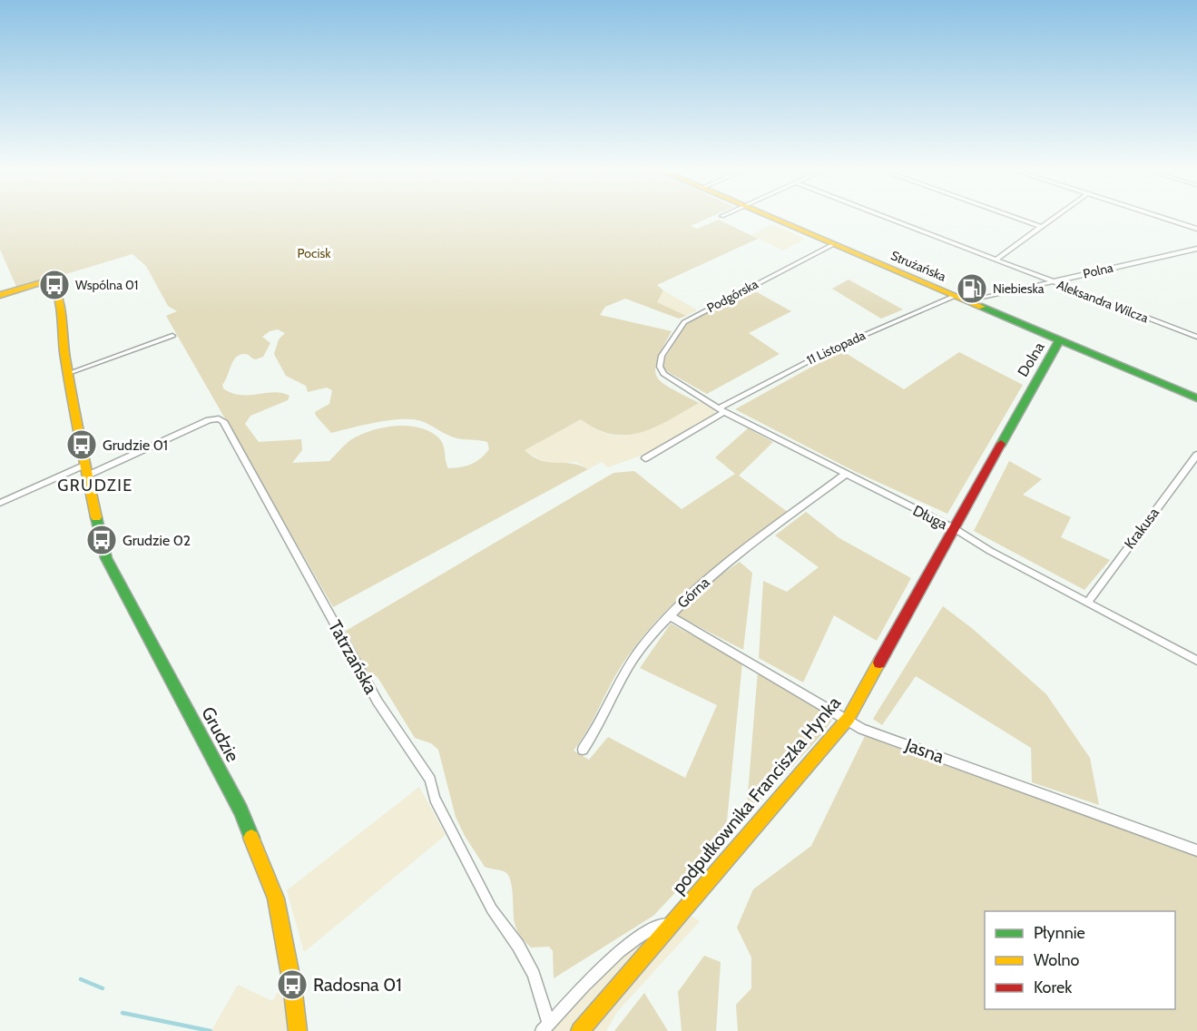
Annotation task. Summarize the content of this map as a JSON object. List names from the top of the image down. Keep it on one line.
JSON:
{"streets":{"street":["Strużańska","Polna","Podgórska","Aleksandra Wilcza","11 Listopada","Dolna","Długa","Krakusa","Górna","Tatrzańska","Grudzie","Jasna","podpułkownika Franciszka Hynka"]},"crossings":[["Strużańska","Polna"],["Strużańska","Podgórska"],["Strużańska","11 Listopada"],["Strużańska","Dolna"],["Polna","Aleksandra Wilcza"],["Podgórska","Długa"],["11 Listopada","Długa"],["Dolna","podpułkownika Franciszka Hynka"],["Długa","Krakusa"],["Długa","Górna"],["Długa","podpułkownika Franciszka Hynka"],["Górna","Jasna"],["Tatrzańska","Grudzie"],["Jasna","podpułkownika Franciszka Hynka"]],"districts":["GRUDZIE"],"parks":["Pocisk"],"places":{"bus stop":["Wspólna 01","Grudzie 01","Grudzie 02","Radosna 01"],"fuel station":["Niebieska"]},"legend":["Płynnie","Wolno","Korek"]}
